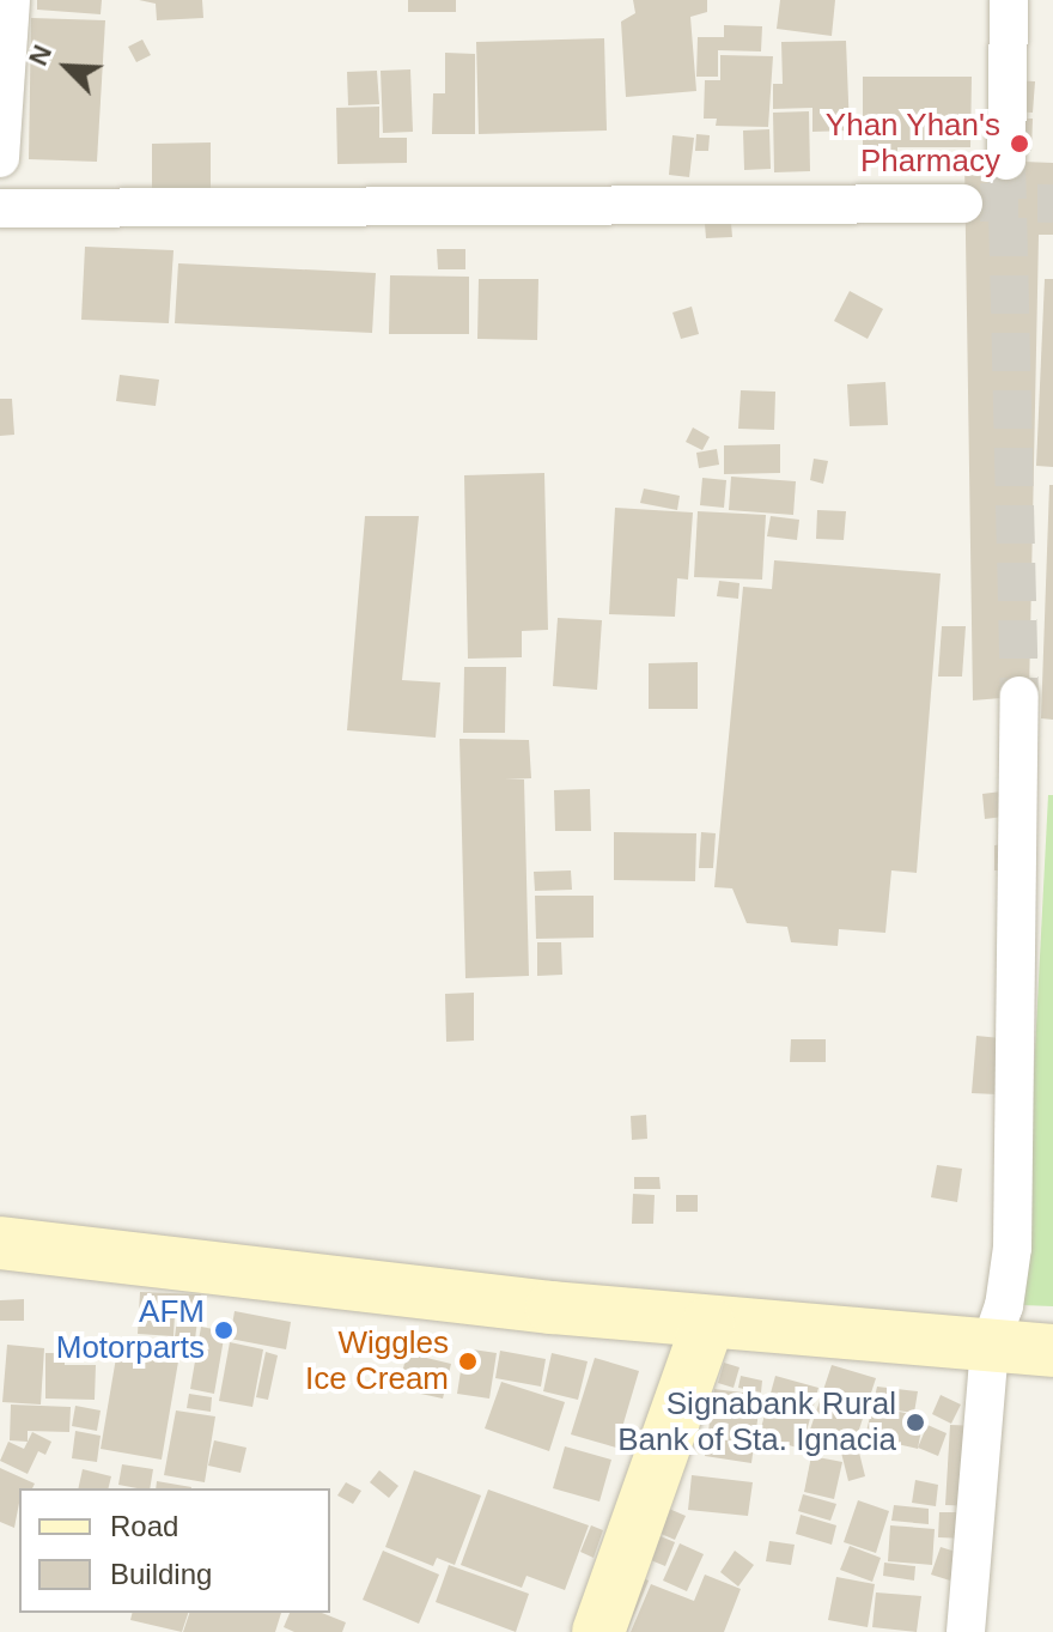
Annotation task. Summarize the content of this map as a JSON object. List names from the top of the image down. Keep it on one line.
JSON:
{"places":["Yhan Yhan's Pharmacy","AFM Motorparts","Wiggles Ice Cream","Signabank Rural Bank of Sta. Ignacia"],"legend":["Road","Building"],"north":"top left"}
